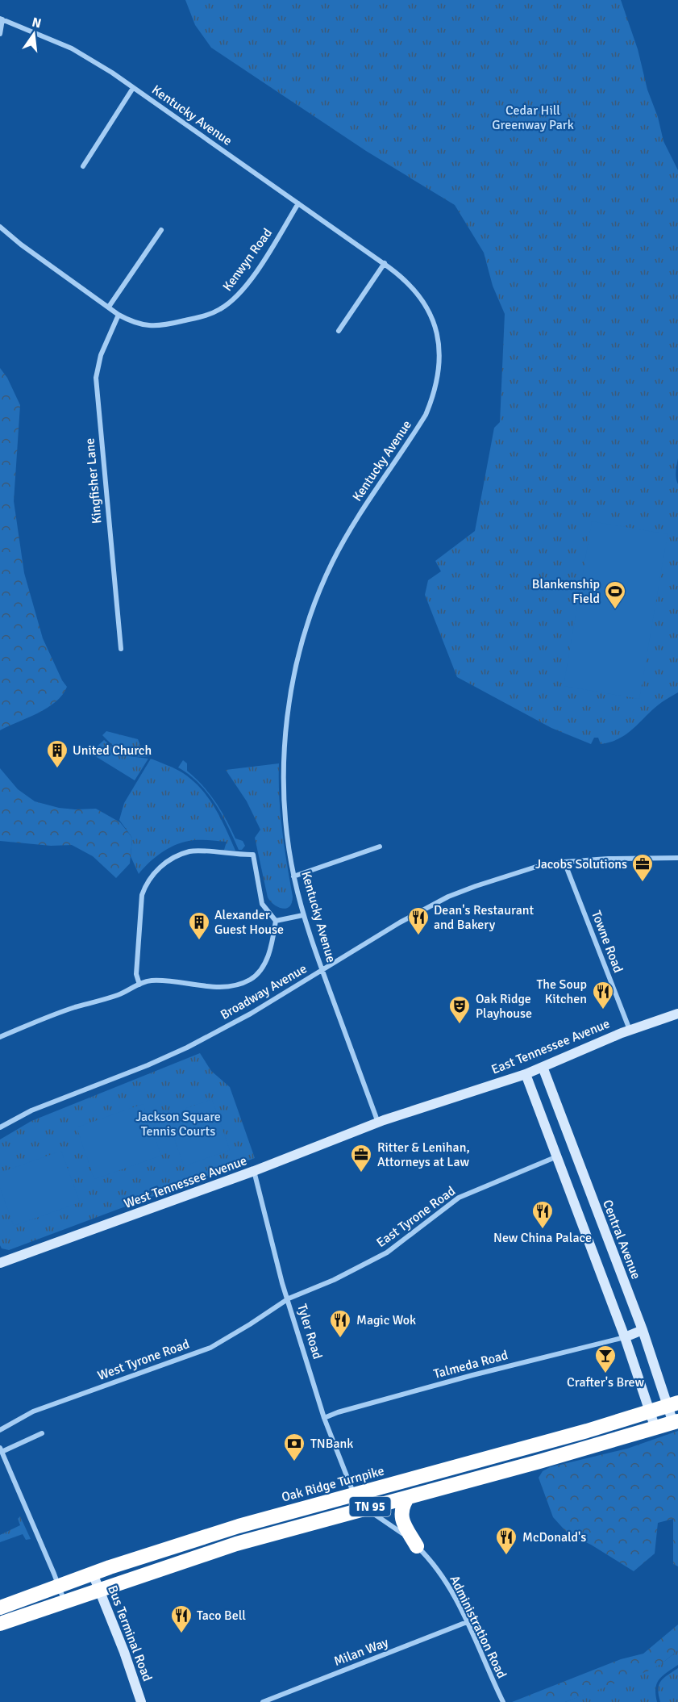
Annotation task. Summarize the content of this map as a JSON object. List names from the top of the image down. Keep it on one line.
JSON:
{"streets":{"highway":["Oak Ridge Turnpike","TN 95"],"street":["Kentucky Avenue","Kenwyn Road","Kingfisher Lane","Towne Road","Broadway Avenue","East Tennessee Avenue","West Tennessee Avenue","East Tyrone Road","Central Avenue","Tyler Road","West Tyrone Road","Talmeda Road","Administration Road","Bus Terminal Road","Milan Way"]},"crossings":[["Kentucky Avenue","Kenwyn Road"],["Kentucky Avenue","Broadway Avenue"],["Kentucky Avenue","East Tennessee Avenue"],["Kentucky Avenue","West Tennessee Avenue"],["Kenwyn Road","Kingfisher Lane"],["Towne Road","Broadway Avenue"],["Towne Road","East Tennessee Avenue"],["East Tennessee Avenue","West Tennessee Avenue"],["East Tennessee Avenue","Central Avenue"],["West Tennessee Avenue","Tyler Road"],["East Tyrone Road","Tyler Road"],["East Tyrone Road","West Tyrone Road"],["Central Avenue","Oak Ridge Turnpike"],["Central Avenue","TN 95"],["Tyler Road","West Tyrone Road"],["Tyler Road","Talmeda Road"],["Tyler Road","Oak Ridge Turnpike"],["Oak Ridge Turnpike","Bus Terminal Road"],["TN 95","Administration Road"],["TN 95","Bus Terminal Road"],["Administration Road","Milan Way"]],"parks":["Cedar Hill Greenway Park","Jackson Square Tennis Courts"],"places":{"sports":["Blankenship Field"],"building":["United Church","Alexander Guest House"],"office":["Jacobs Solutions","Ritter & Lenihan, Attorneys at Law"],"restaurant":["Dean's Restaurant and Bakery","The Soup Kitchen","New China Palace","Magic Wok","McDonald's","Taco Bell"],"theatre":["Oak Ridge Playhouse"],"bar":["Crafter's Brew"],"bank":["TNBank"]},"north":"top"}
